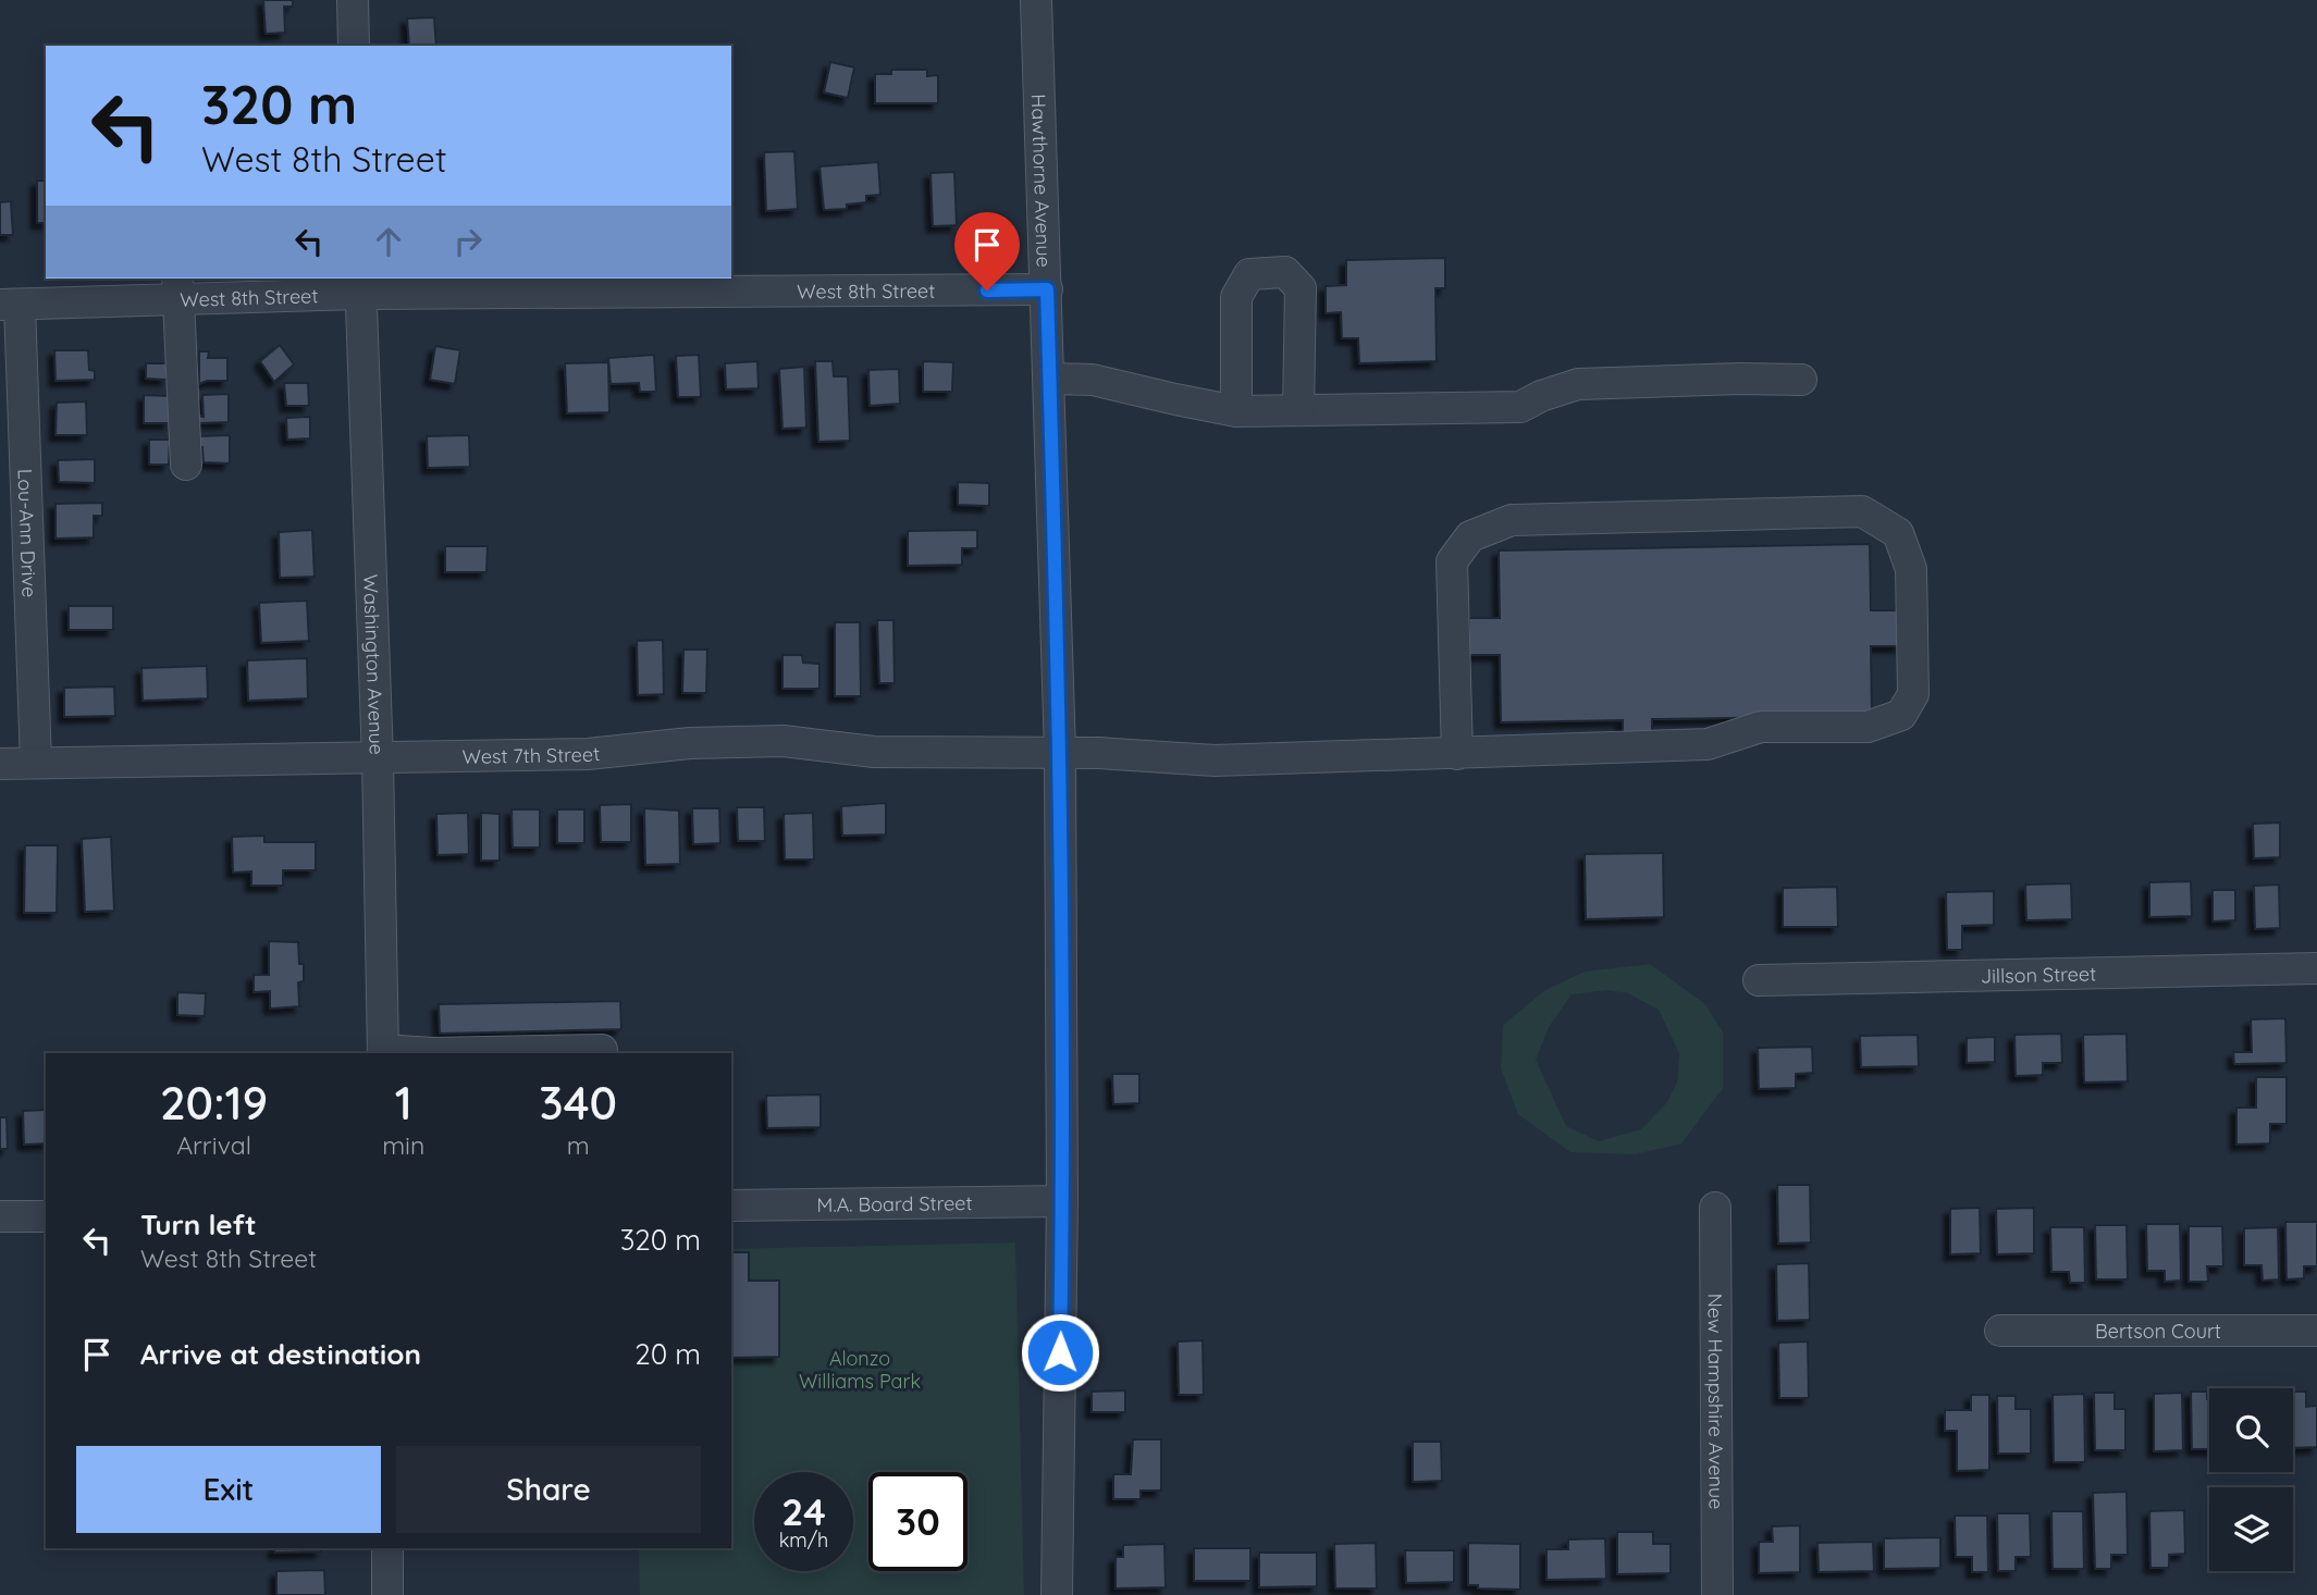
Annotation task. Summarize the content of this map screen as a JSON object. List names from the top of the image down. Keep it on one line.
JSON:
{"streets":{"street":["Hawthorne Avenue","West 8th Street","Lou-Ann Drive","Washington Avenue","West 7th Street","Jillson Street","M.A. Board Street","Bertson Court","New Hampshire Avenue"]},"crossings":[["Hawthorne Avenue","West 8th Street"],["Hawthorne Avenue","West 7th Street"],["Hawthorne Avenue","M.A. Board Street"],["West 8th Street","Lou-Ann Drive"],["West 8th Street","Washington Avenue"],["Lou-Ann Drive","West 7th Street"],["Washington Avenue","West 7th Street"]],"parks":["Alonzo Williams Park"],"page":{"turn":["320 m","West 8th Street"],"eta":["20:19","Arrival","1","min","340","m"],"list":[{"name":"Turn left","note":"West 8th Street","value":"320 m"},{"name":"Arrive at destination","value":"20 m"}],"buttons":["Exit","Share"],"speed":"24 km/h","limit":"30"}}
